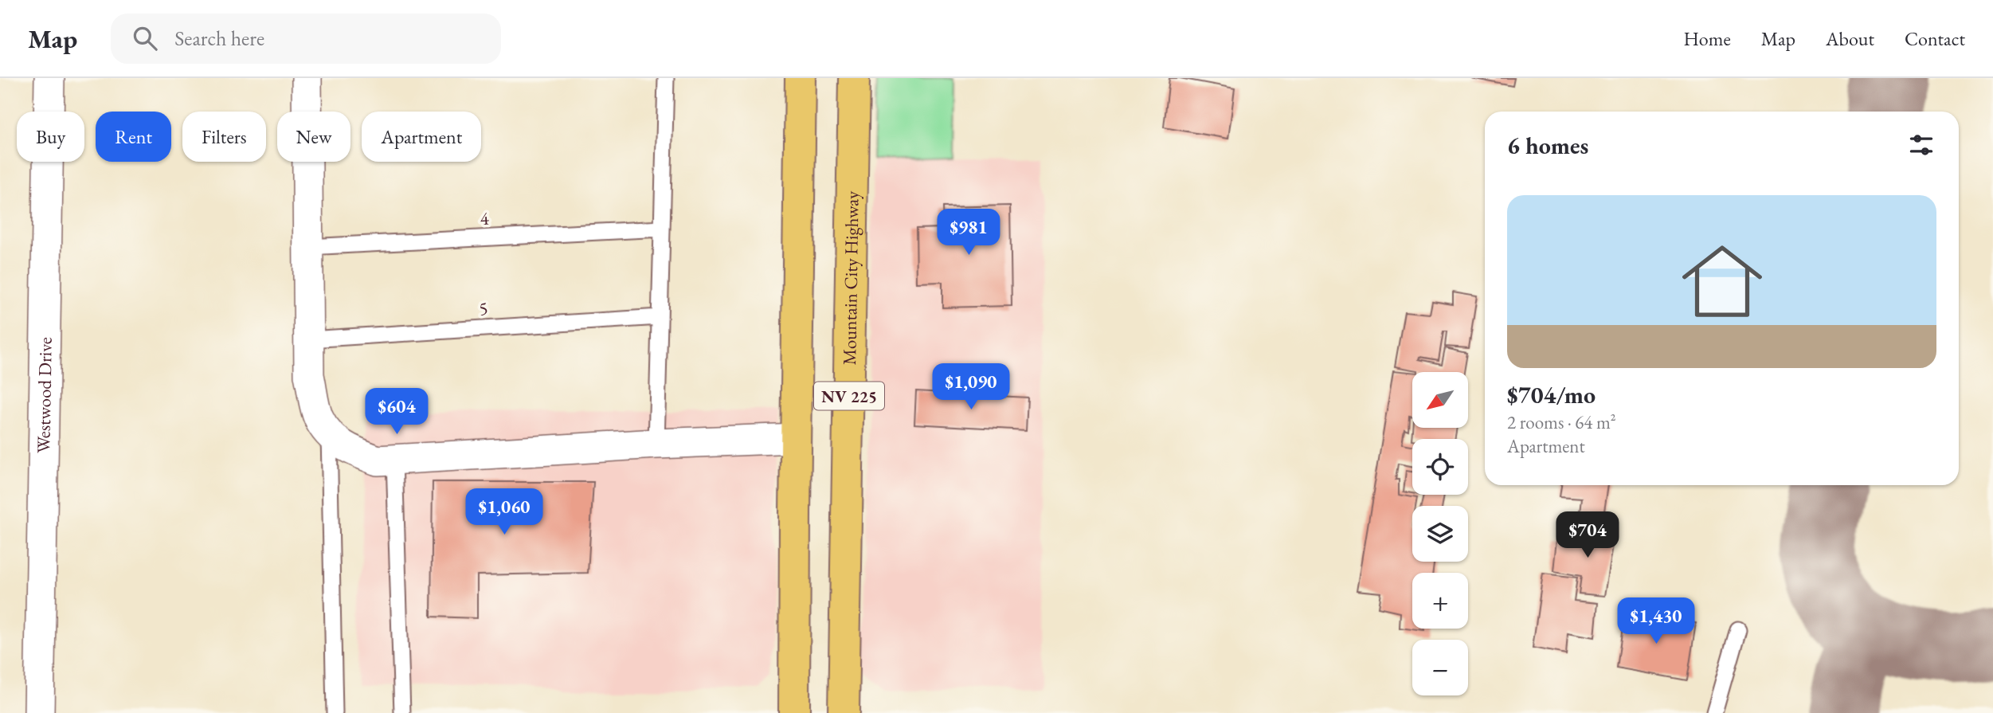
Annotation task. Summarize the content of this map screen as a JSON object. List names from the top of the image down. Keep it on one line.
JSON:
{"streets":{"main road":["Mountain City Highway","NV 225"],"street":["Westwood Drive"],"lane":["4","5"]},"north":"bottom left","page":{"header":"Map","search":"Search here","nav":["Home","Map","About","Contact"],"chip":["Buy","Rent","Filters","New","Apartment"],"heading":"6 homes","list":[{"name":"$704/mo","note":"2 rooms · 64 m² · Apartment"}],"price":["$981","$1,090","$604","$1,060","$704","$1,430"],"map_buttons":["+","−"]}}
